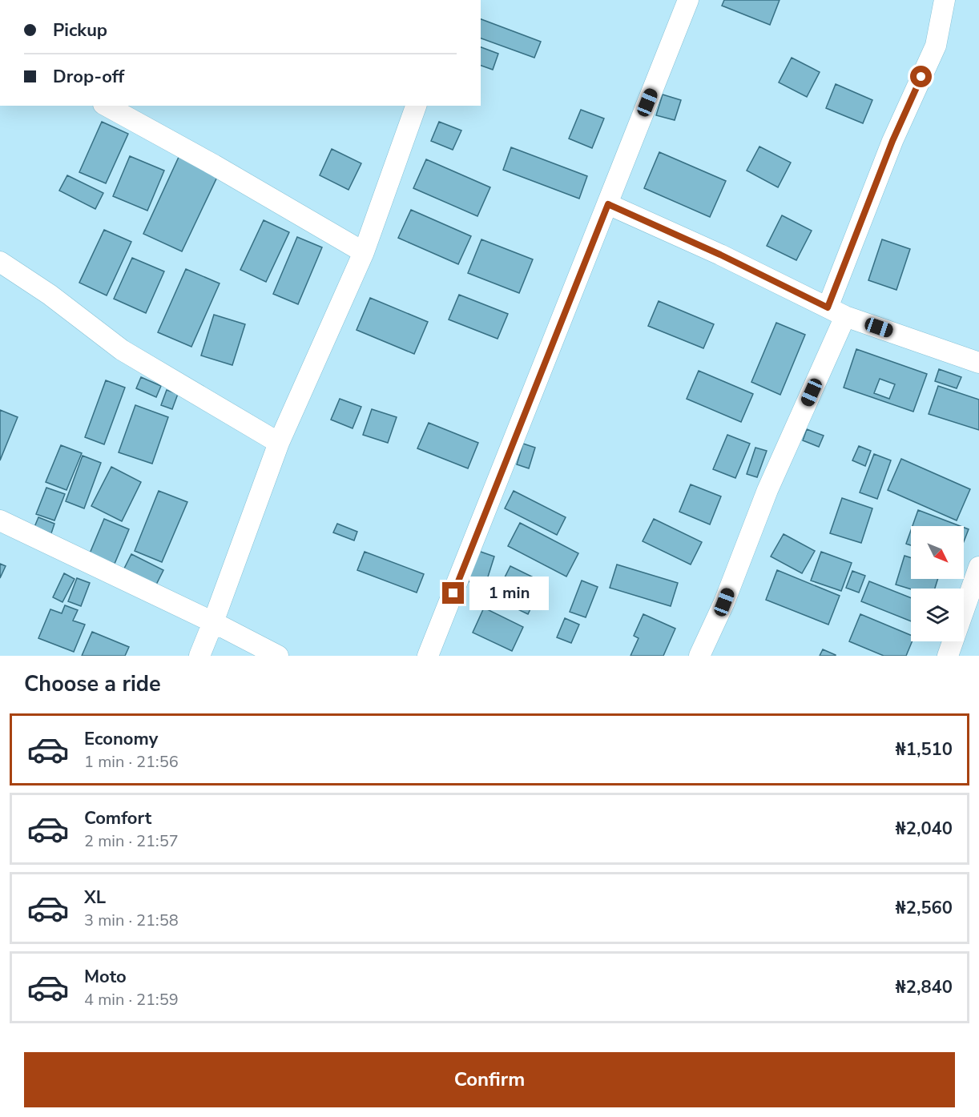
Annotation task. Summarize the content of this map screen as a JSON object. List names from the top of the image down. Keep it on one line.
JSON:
{"north":"bottom right","page":{"banner":["Pickup","Drop-off"],"bubble":"1 min","heading":"Choose a ride","list":[{"name":"Economy","note":"1 min · 21:56","value":"₦1,510"},{"name":"Comfort","note":"2 min · 21:57","value":"₦2,040"},{"name":"XL","note":"3 min · 21:58","value":"₦2,560"},{"name":"Moto","note":"4 min · 21:59","value":"₦2,840"}],"buttons":"Confirm"}}
